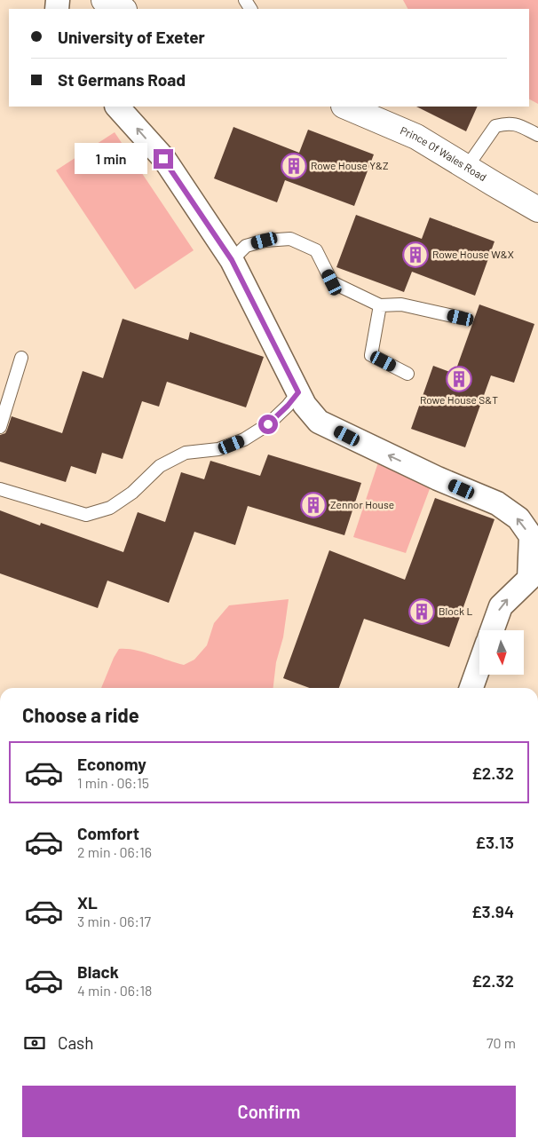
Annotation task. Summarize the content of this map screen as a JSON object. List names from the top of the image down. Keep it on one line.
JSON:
{"streets":{"street":["Prince Of Wales Road"]},"places":{"building":["Rowe House Y&Z","Rowe House W&X","Rowe House S&T","Zennor House","Block L"]},"north":"bottom","page":{"banner":["University of Exeter","St Germans Road"],"bubble":"1 min","heading":"Choose a ride","list":[{"name":"Economy","note":"1 min · 06:15","value":"£2.32"},{"name":"Comfort","note":"2 min · 06:16","value":"£3.13"},{"name":"XL","note":"3 min · 06:17","value":"£3.94"},{"name":"Black","note":"4 min · 06:18","value":"£2.32"}],"pay":["Cash","70 m"],"buttons":"Confirm"}}
